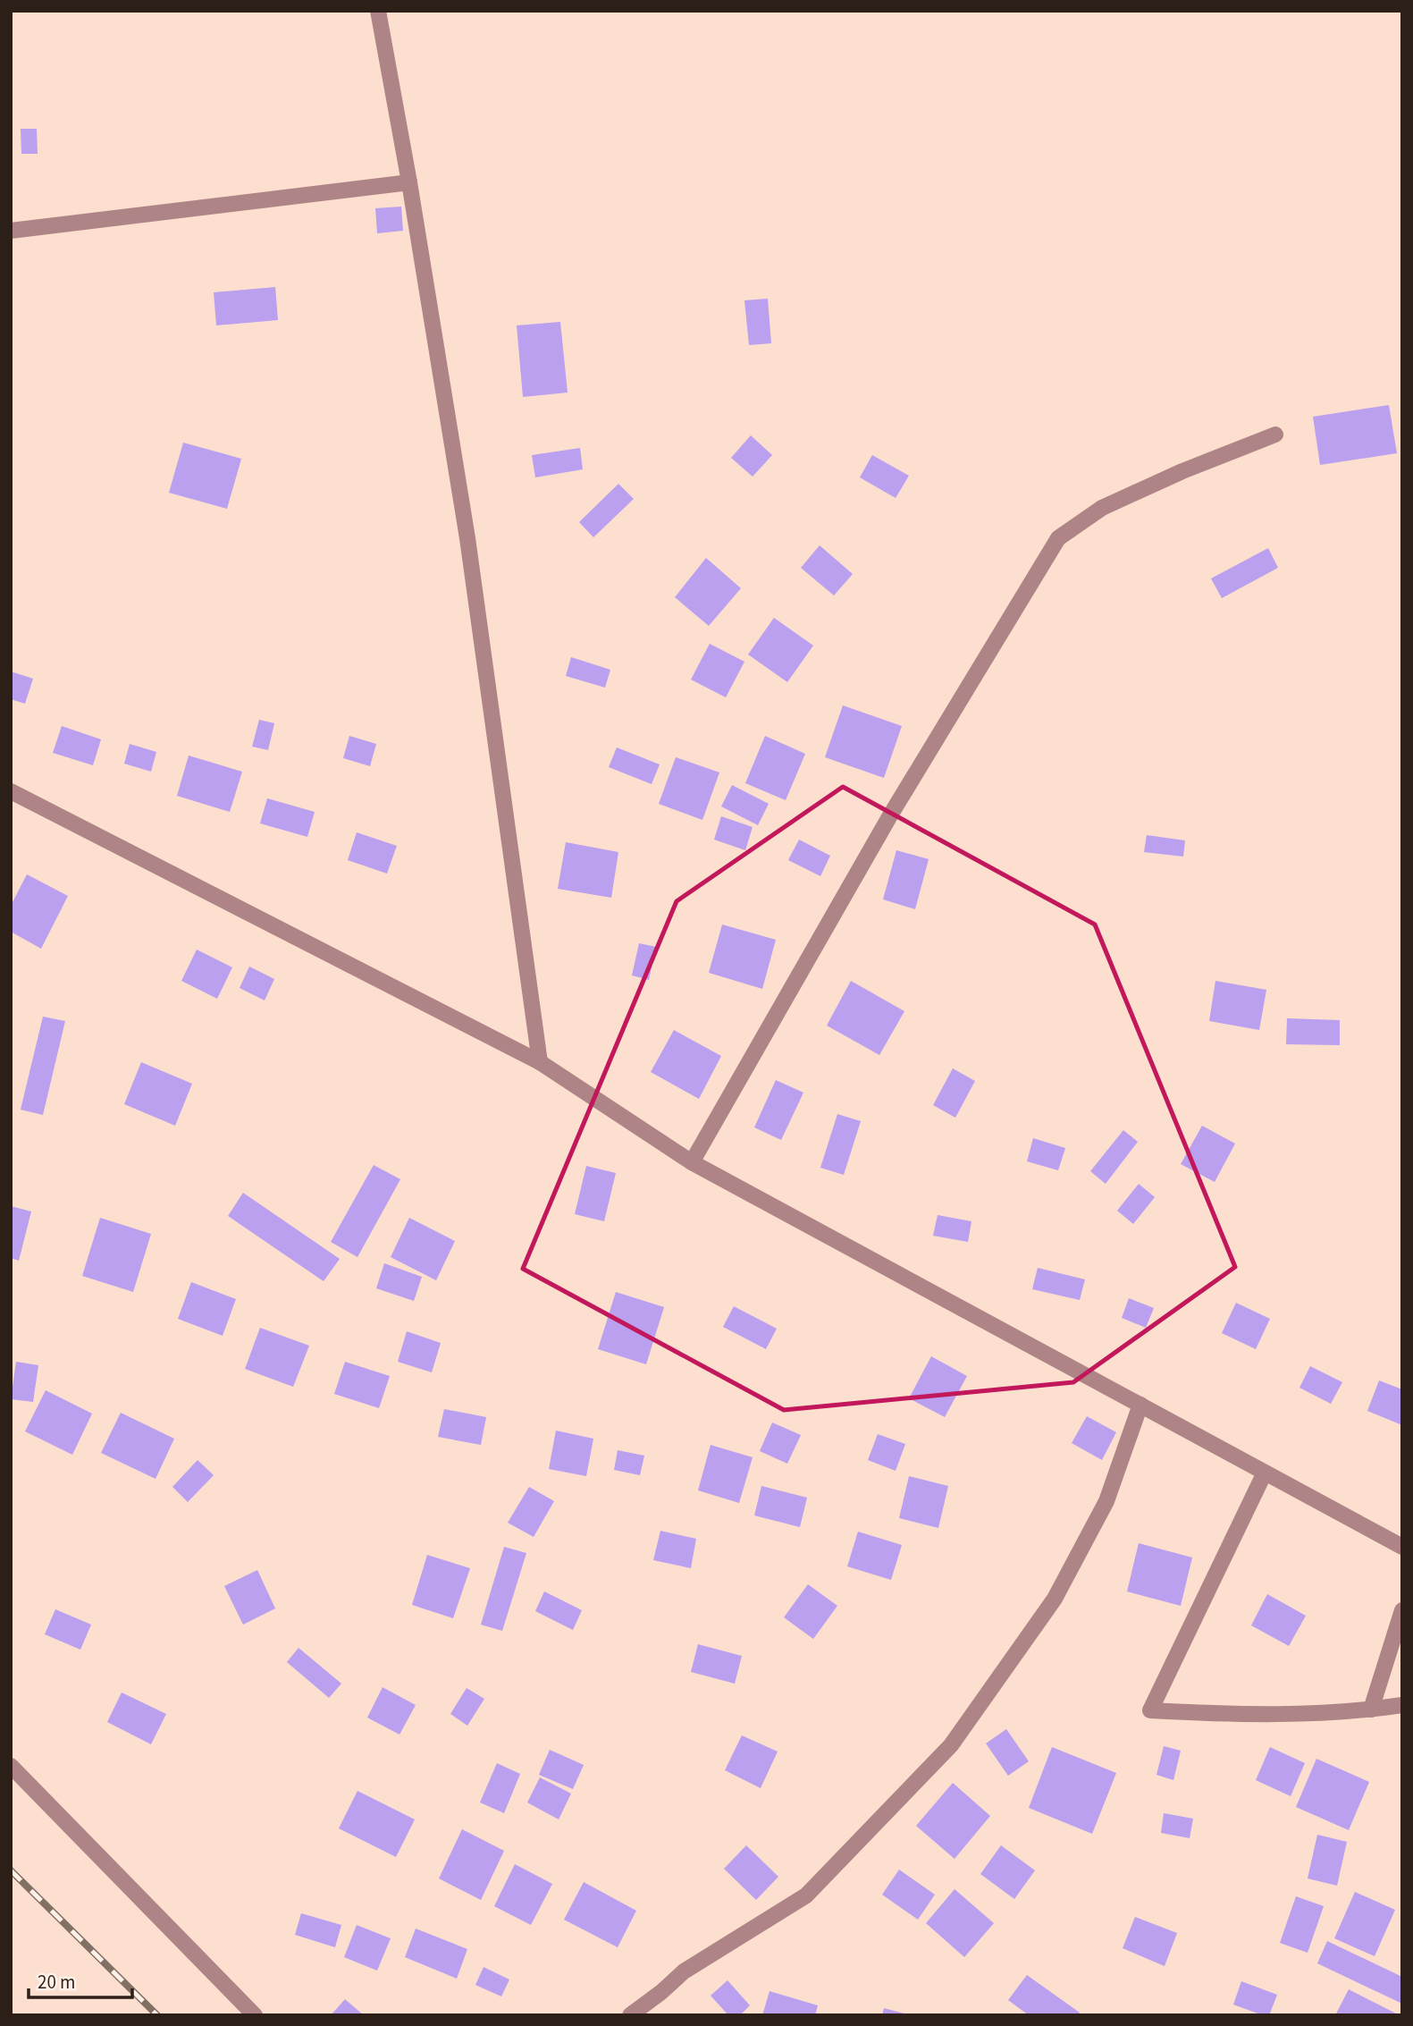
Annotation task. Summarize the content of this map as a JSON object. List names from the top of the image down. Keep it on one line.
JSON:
{"scale_bar":"20 m"}
